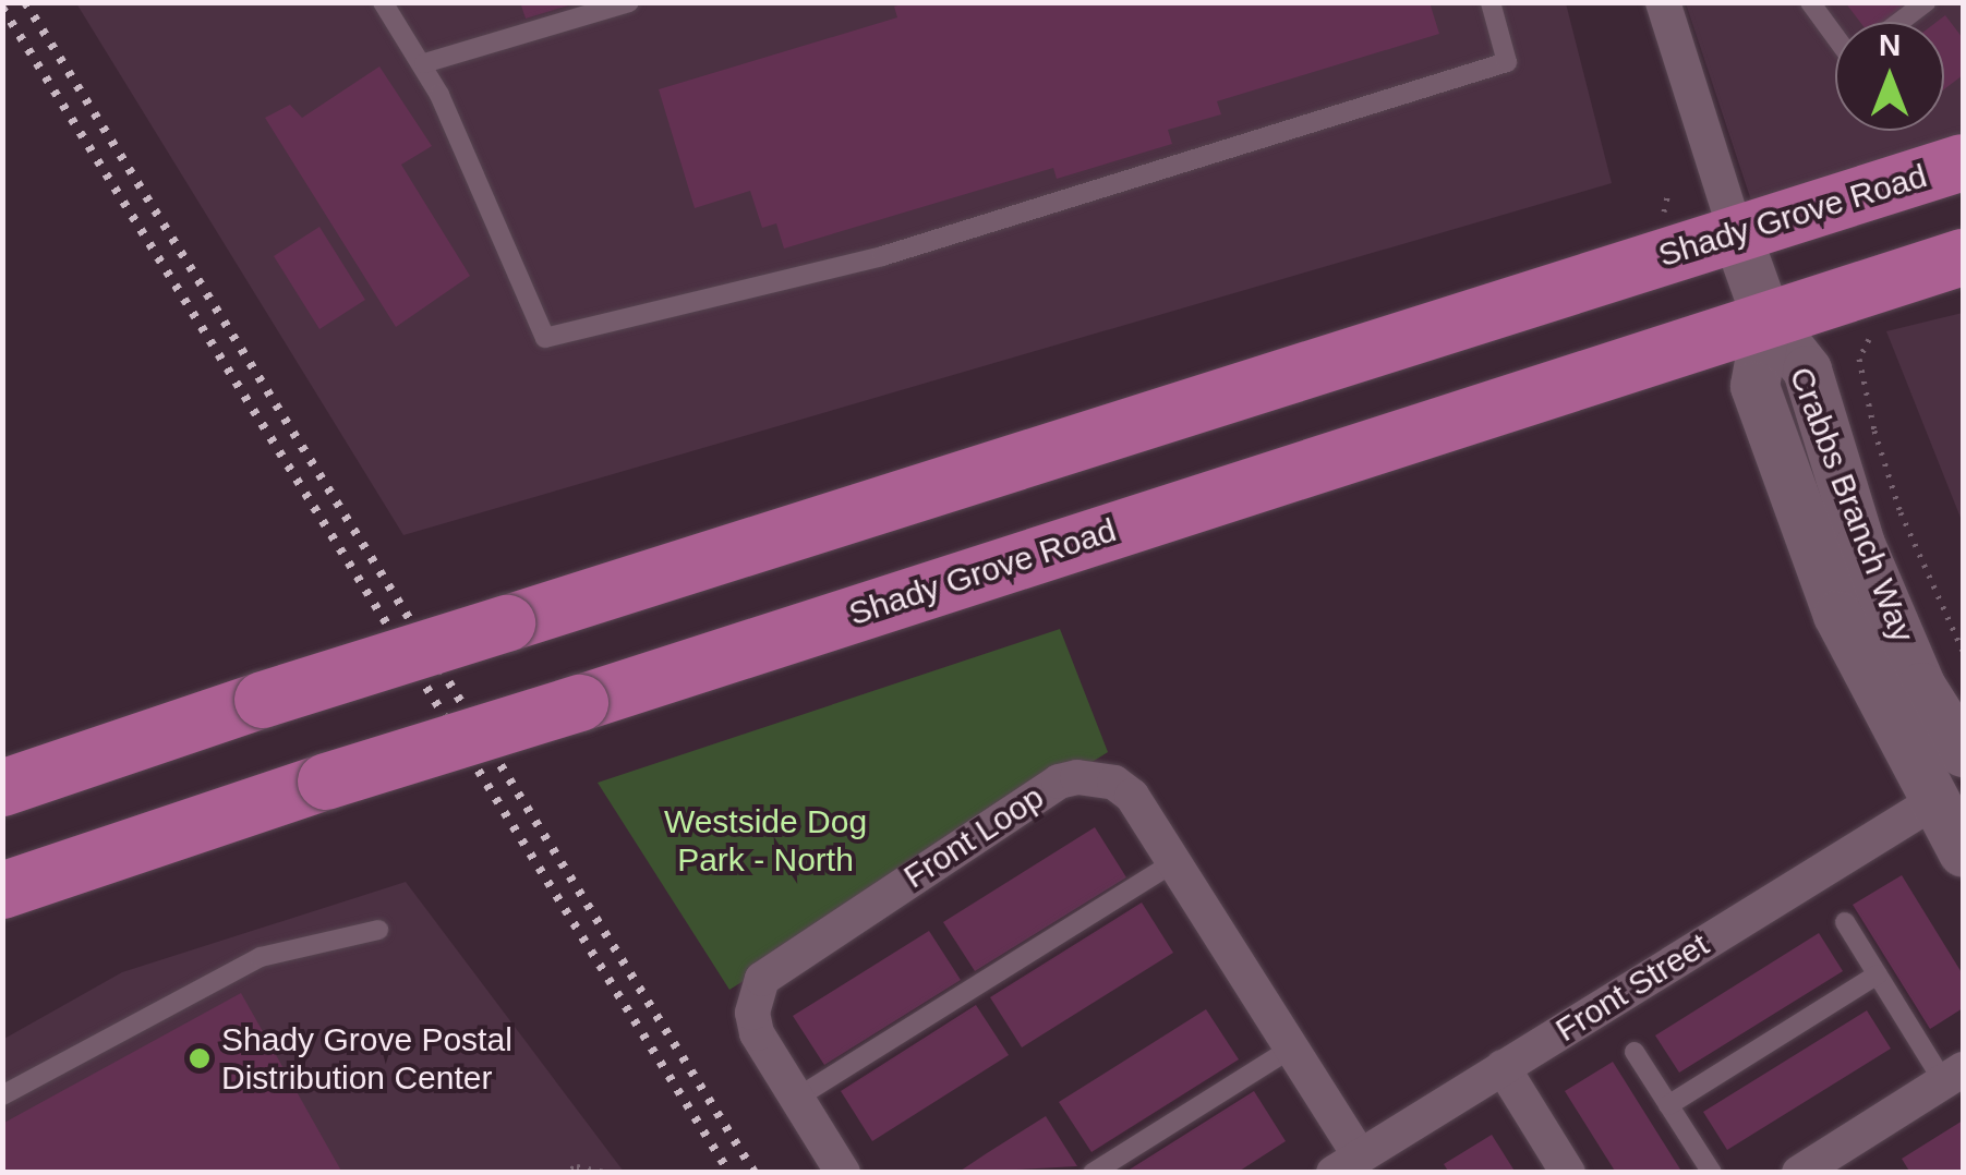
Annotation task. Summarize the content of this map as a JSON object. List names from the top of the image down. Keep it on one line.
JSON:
{"streets":{"main road":["Shady Grove Road","Crabbs Branch Way"],"street":["Front Loop","Front Street"]},"crossings":[["Shady Grove Road","Crabbs Branch Way"],["Crabbs Branch Way","Front Street"],["Front Loop","Front Street"]],"parks":["Westside Dog Park - North"],"places":["Shady Grove Postal Distribution Center"],"north":"top"}
